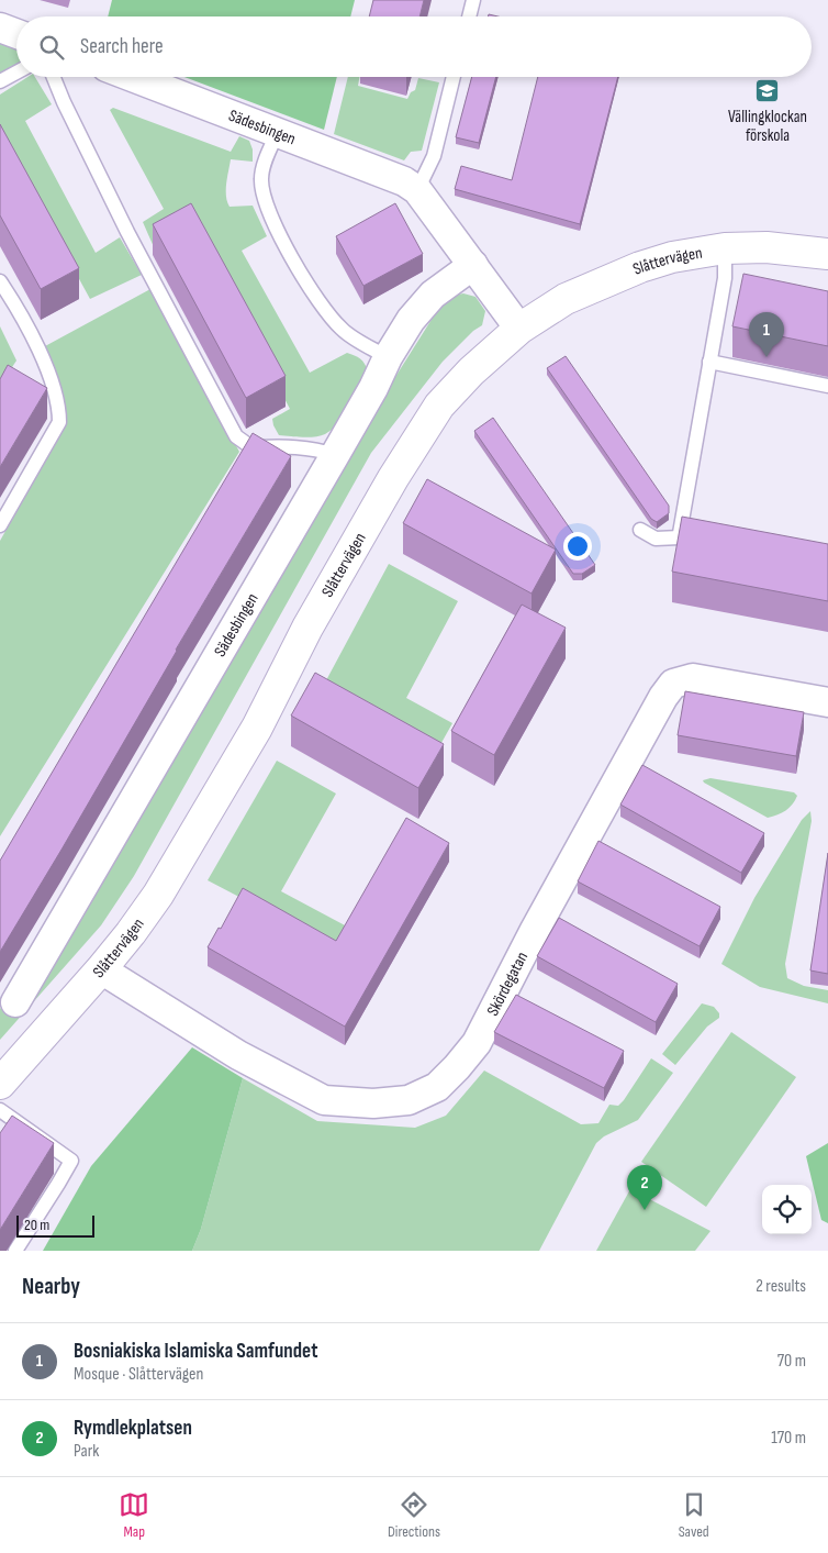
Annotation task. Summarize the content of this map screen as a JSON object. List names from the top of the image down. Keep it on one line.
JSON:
{"streets":{"street":["Sädesbingen","Slåttervägen","Skördegatan"]},"crossings":[["Sädesbingen","Slåttervägen"],["Slåttervägen","Skördegatan"]],"places":{"school or university":["Vällingklockan förskola"]},"scale_bar":"20 m","page":{"search":"Search here","pins":["1","2"],"scale":"20 m","heading":["Nearby","2 results"],"list":[{"mark":"1","name":"Bosniakiska Islamiska Samfundet","note":"Mosque · Slåttervägen","value":"70 m"},{"mark":"2","name":"Rymdlekplatsen","note":"Park","value":"170 m"}],"nav":["Map","Directions","Saved"]}}
